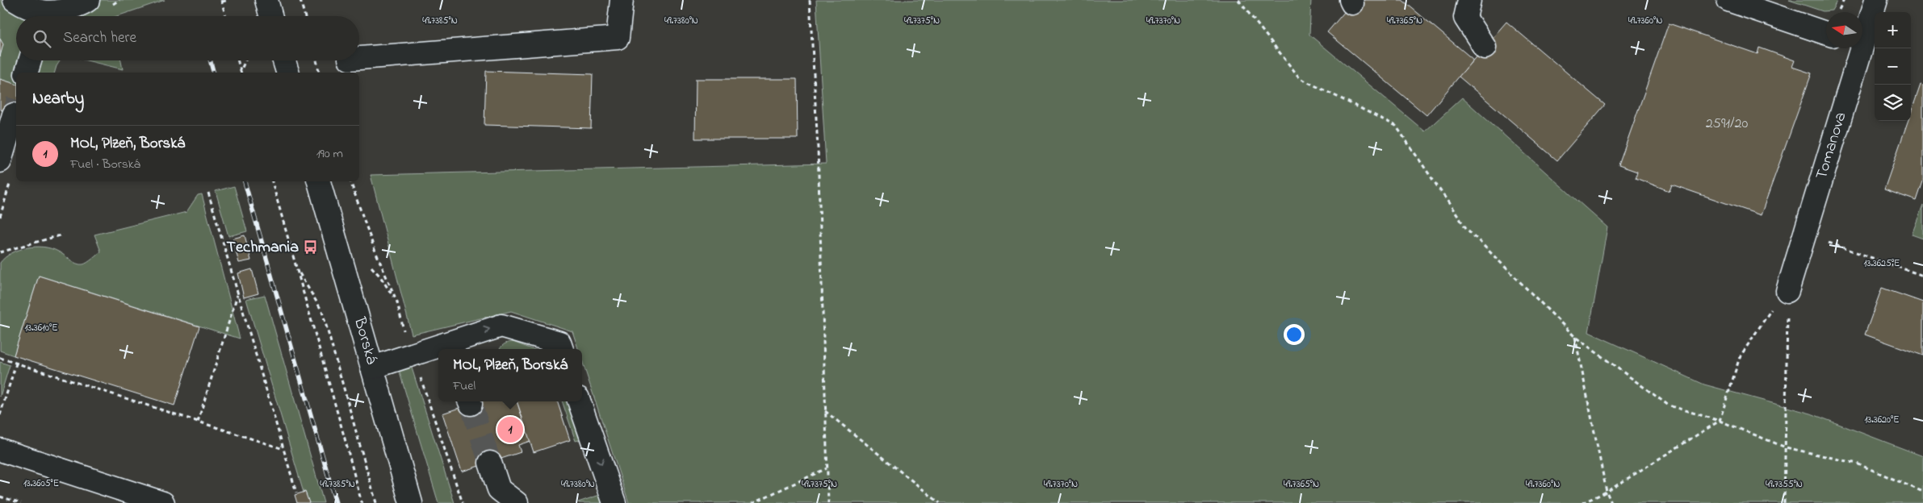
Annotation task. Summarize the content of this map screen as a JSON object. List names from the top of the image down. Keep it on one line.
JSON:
{"streets":{"street":["Tomanova","Borská"]},"places":{"bus stop":["Techmania"]},"house_numbers":["2591/20"],"north":"left","page":{"map_buttons":["+","−"],"search":"Search here","heading":"Nearby","list":[{"mark":"1","name":"MOL, Plzeň, Borská","note":"Fuel · Borská","value":"190 m"}],"popup":["MOL, Plzeň, Borská","Fuel"],"pins":"1"},"coordinates":["49.7385°N","49.7380°N","49.7375°N","49.7370°N","49.7365°N","49.7360°N","13.3625°E","13.3610°E","13.3620°E","13.3605°E","49.7355°N"]}
